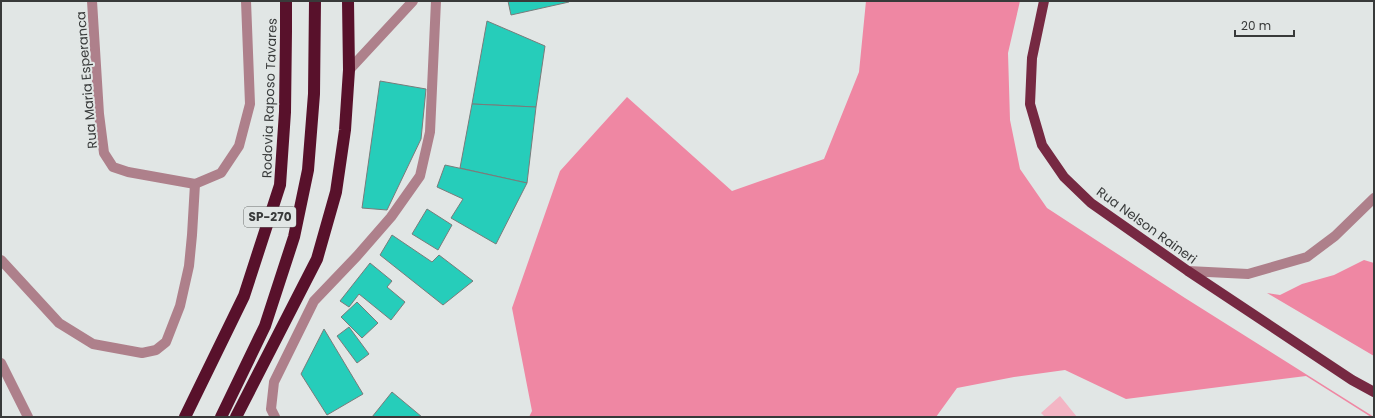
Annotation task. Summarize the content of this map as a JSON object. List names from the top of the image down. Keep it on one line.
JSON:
{"streets":{"highway":["Rodovia Raposo Tavares","SP-270"],"main road":["Rua Nelson Raineri"],"street":["Rua Maria Esperanca"]},"scale_bar":"20 m"}
